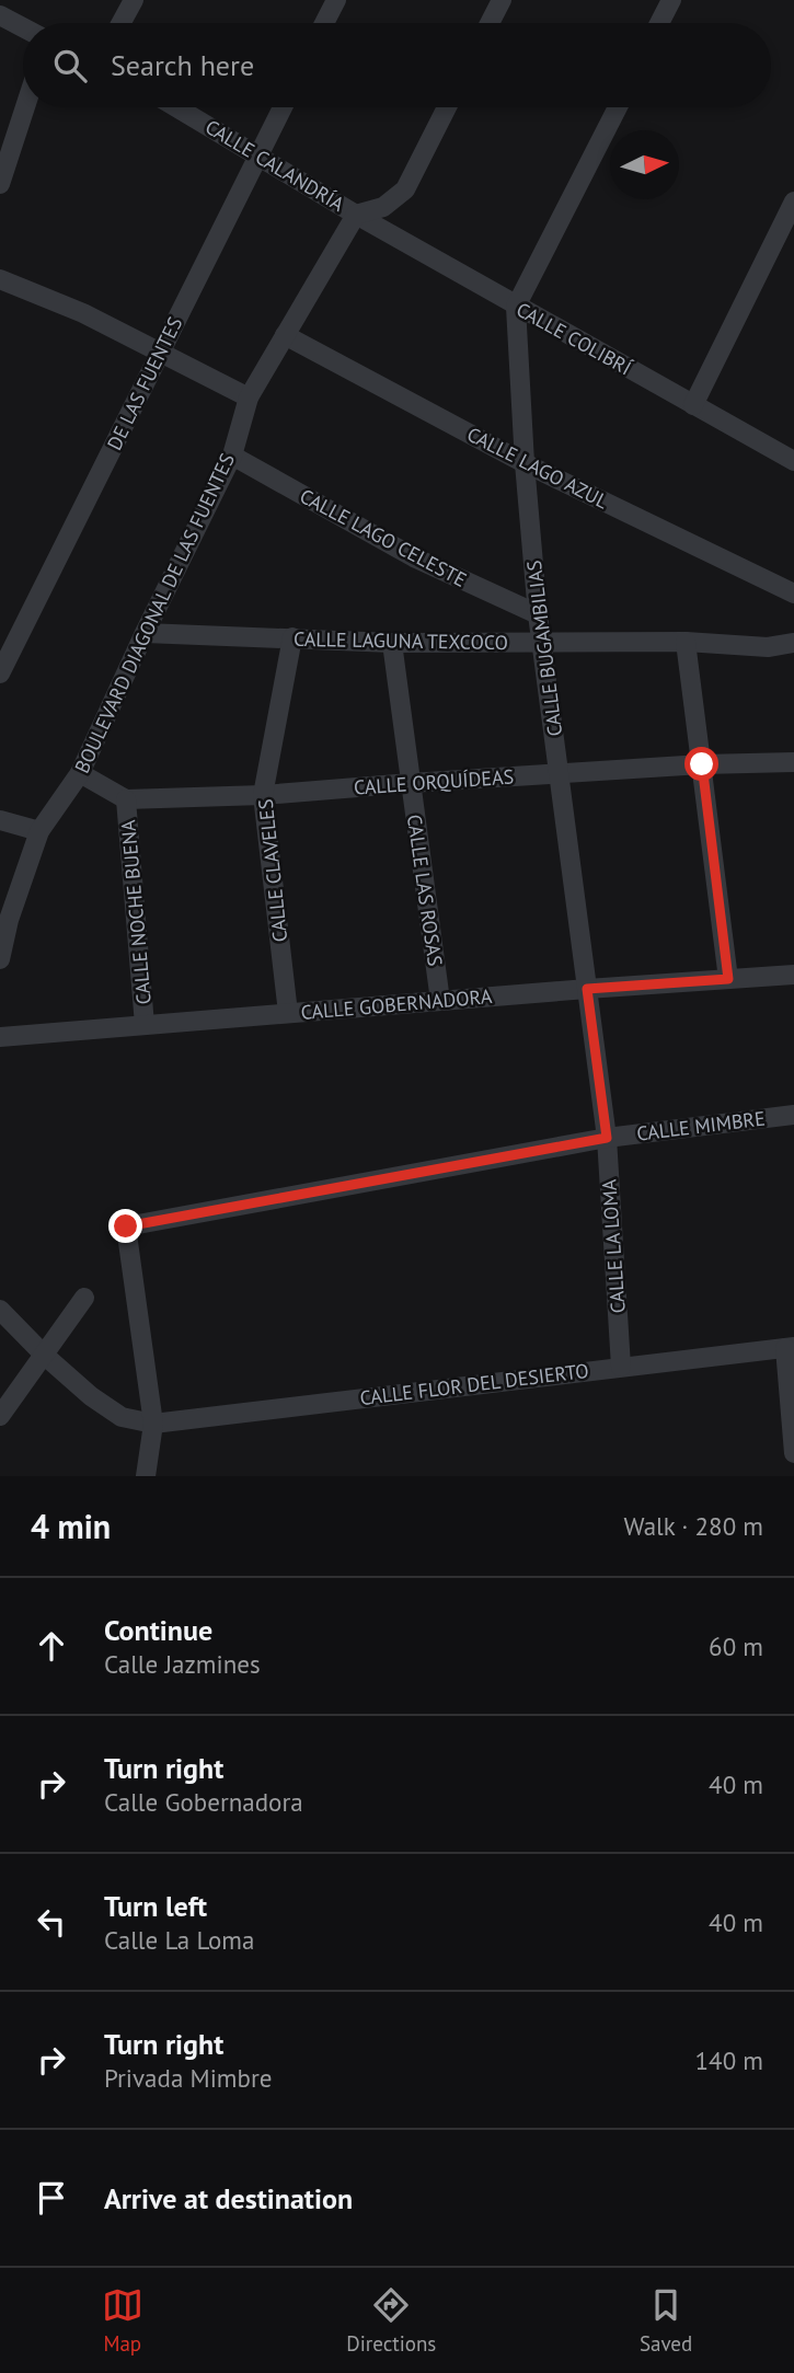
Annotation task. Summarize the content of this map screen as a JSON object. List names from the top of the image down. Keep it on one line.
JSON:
{"streets":{"street":["CALLE CALANDRÍA","CALLE COLIBRÍ","DE LAS FUENTES","CALLE LAGO AZUL","CALLE LAGO CELESTE","BOULEVARD DIAGONAL DE LAS FUENTES","CALLE LAGUNA TEXCOCO","CALLE BUGAMBILIAS","CALLE ORQUÍDEAS","CALLE CLAVELES","CALLE LAS ROSAS","CALLE NOCHE BUENA","CALLE GOBERNADORA","CALLE MIMBRE","CALLE LA LOMA","CALLE FLOR DEL DESIERTO"]},"crossings":[["CALLE CALANDRÍA","CALLE COLIBRÍ"],["CALLE CALANDRÍA","DE LAS FUENTES"],["CALLE CALANDRÍA","BOULEVARD DIAGONAL DE LAS FUENTES"],["CALLE COLIBRÍ","BOULEVARD DIAGONAL DE LAS FUENTES"],["CALLE COLIBRÍ","CALLE BUGAMBILIAS"],["CALLE LAGO AZUL","BOULEVARD DIAGONAL DE LAS FUENTES"],["CALLE LAGO AZUL","CALLE BUGAMBILIAS"],["CALLE LAGO CELESTE","BOULEVARD DIAGONAL DE LAS FUENTES"],["CALLE LAGO CELESTE","CALLE BUGAMBILIAS"],["BOULEVARD DIAGONAL DE LAS FUENTES","CALLE LAGUNA TEXCOCO"],["CALLE LAGUNA TEXCOCO","CALLE BUGAMBILIAS"],["CALLE LAGUNA TEXCOCO","CALLE CLAVELES"],["CALLE LAGUNA TEXCOCO","CALLE LAS ROSAS"],["CALLE BUGAMBILIAS","CALLE ORQUÍDEAS"],["CALLE BUGAMBILIAS","CALLE GOBERNADORA"],["CALLE BUGAMBILIAS","CALLE LA LOMA"],["CALLE ORQUÍDEAS","CALLE CLAVELES"],["CALLE ORQUÍDEAS","CALLE LAS ROSAS"],["CALLE ORQUÍDEAS","CALLE NOCHE BUENA"],["CALLE CLAVELES","CALLE GOBERNADORA"],["CALLE LAS ROSAS","CALLE GOBERNADORA"],["CALLE NOCHE BUENA","CALLE GOBERNADORA"],["CALLE GOBERNADORA","CALLE LA LOMA"],["CALLE MIMBRE","CALLE LA LOMA"],["CALLE MIMBRE","CALLE FLOR DEL DESIERTO"],["CALLE LA LOMA","CALLE FLOR DEL DESIERTO"]],"north":"right","page":{"search":"Search here","heading":["4 min","Walk · 280 m"],"list":[["Continue","Calle Jazmines","60 m"],["Turn right","Calle Gobernadora","40 m"],["Turn left","Calle La Loma","40 m"],["Turn right","Privada Mimbre","140 m"],"Arrive at destination"],"nav":["Map","Directions","Saved"]}}
